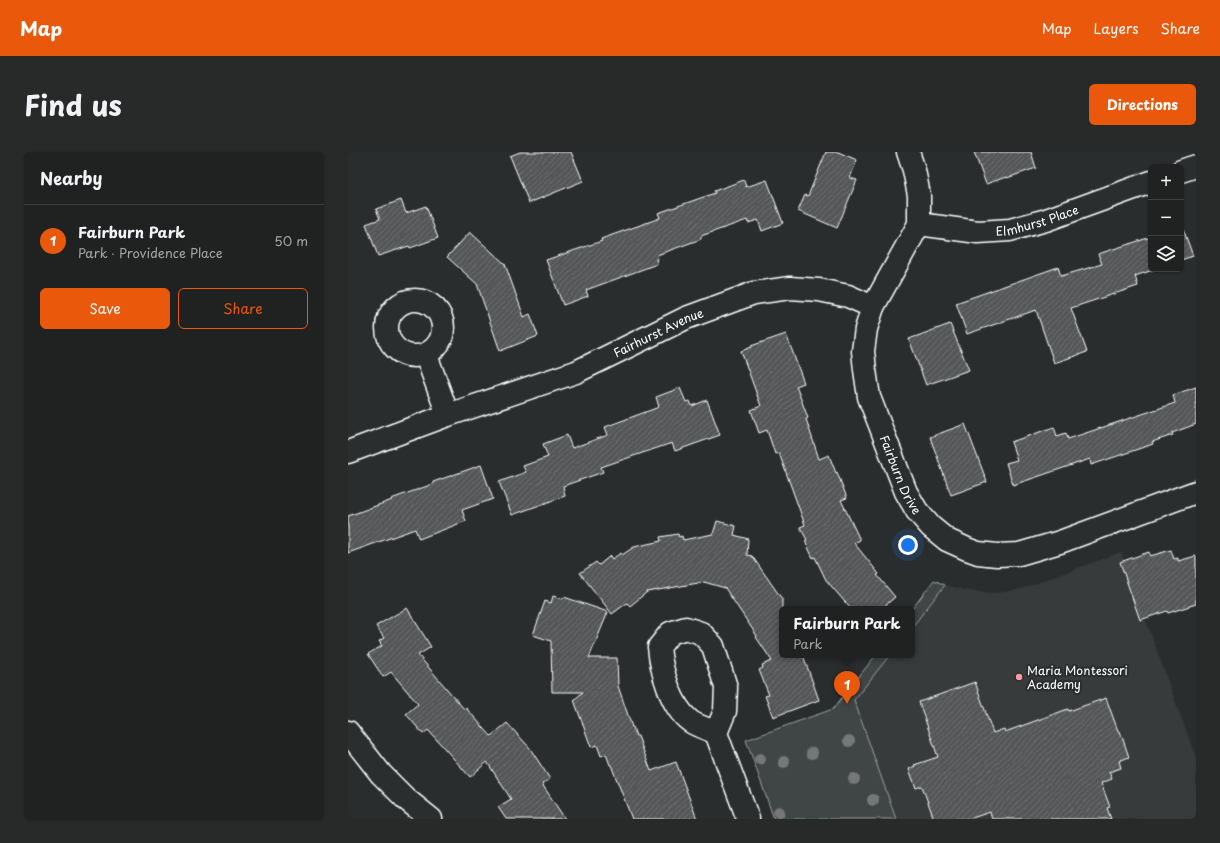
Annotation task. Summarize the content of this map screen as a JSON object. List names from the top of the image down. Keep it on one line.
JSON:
{"streets":{"street":["Elmhurst Place","Fairhurst Avenue","Fairburn Drive"]},"crossings":[["Elmhurst Place","Fairburn Drive"],["Fairhurst Avenue","Fairburn Drive"]],"places":["Maria Montessori Academy"],"page":{"header":"Map","nav":["Map","Layers","Share"],"title":"Find us","buttons":["Directions",["Save","Share"]],"heading":"Nearby","map_buttons":["+","−"],"list":[{"mark":"1","name":"Fairburn Park","note":"Park · Providence Place","value":"50 m"}],"popup":["Fairburn Park","Park"],"pins":"1"}}
